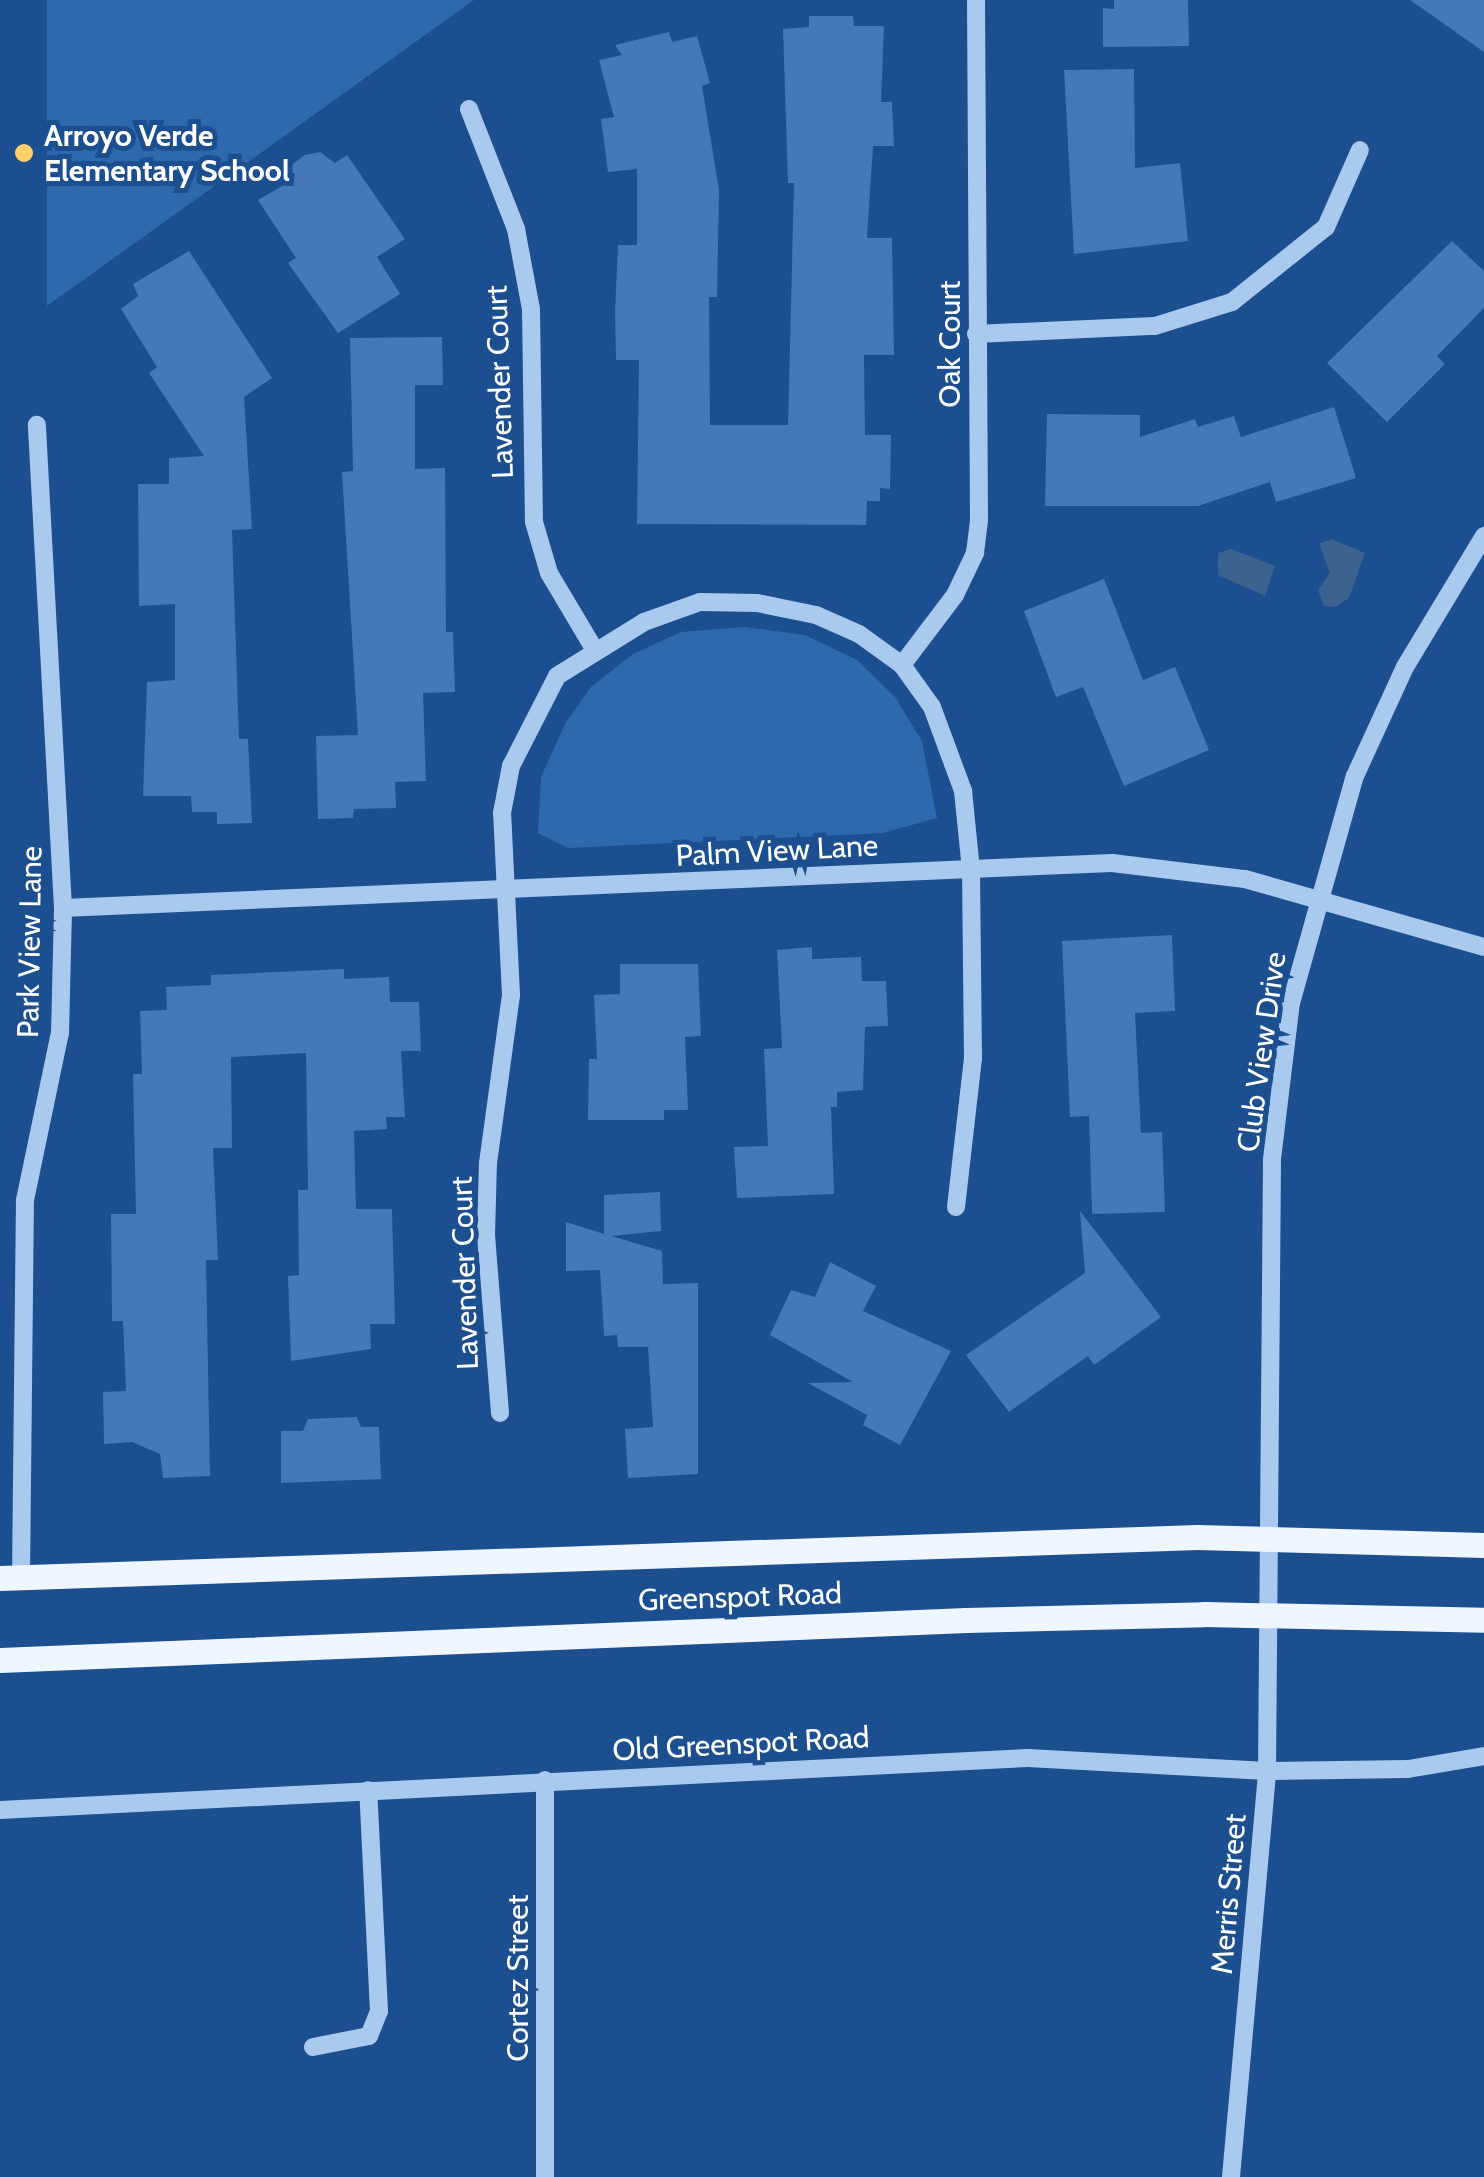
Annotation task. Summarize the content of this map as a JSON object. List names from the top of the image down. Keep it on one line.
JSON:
{"streets":{"main road":["Greenspot Road"],"street":["Oak Court","Lavender Court","Palm View Lane","Park View Lane","Club View Drive","Old Greenspot Road","Merris Street","Cortez Street"]},"crossings":[["Oak Court","Lavender Court"],["Lavender Court","Palm View Lane"],["Palm View Lane","Park View Lane"],["Palm View Lane","Club View Drive"],["Park View Lane","Greenspot Road"],["Club View Drive","Greenspot Road"],["Club View Drive","Merris Street"],["Greenspot Road","Merris Street"],["Old Greenspot Road","Merris Street"],["Old Greenspot Road","Cortez Street"]],"places":["Arroyo Verde Elementary School"]}
